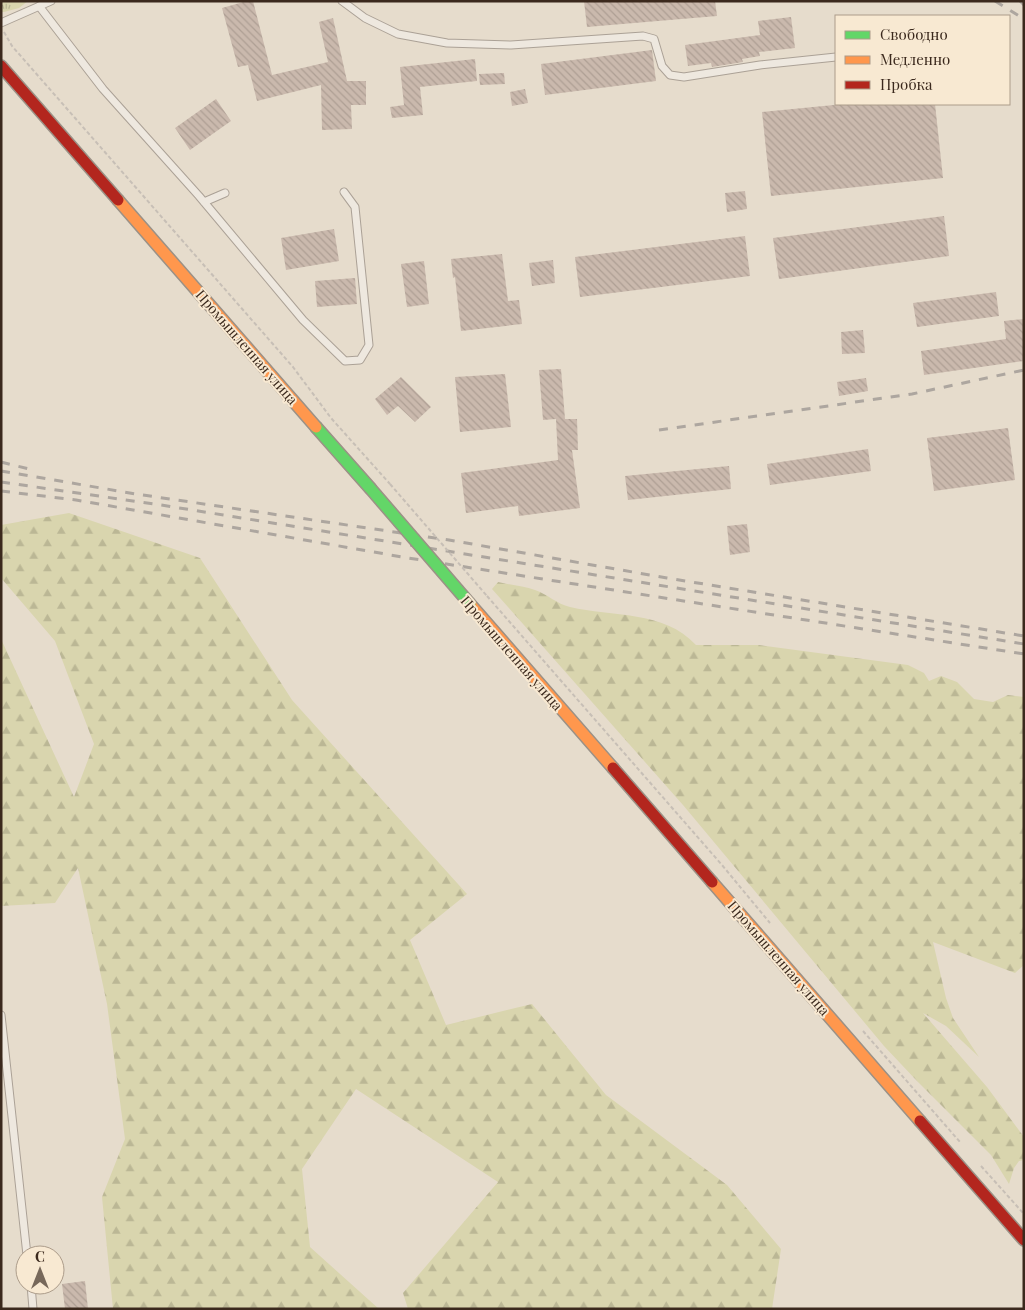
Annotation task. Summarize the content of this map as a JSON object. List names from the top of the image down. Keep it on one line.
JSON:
{"streets":{"street":["Промышленная улица"]},"legend":["Свободно","Медленно","Пробка"],"north":"top"}
